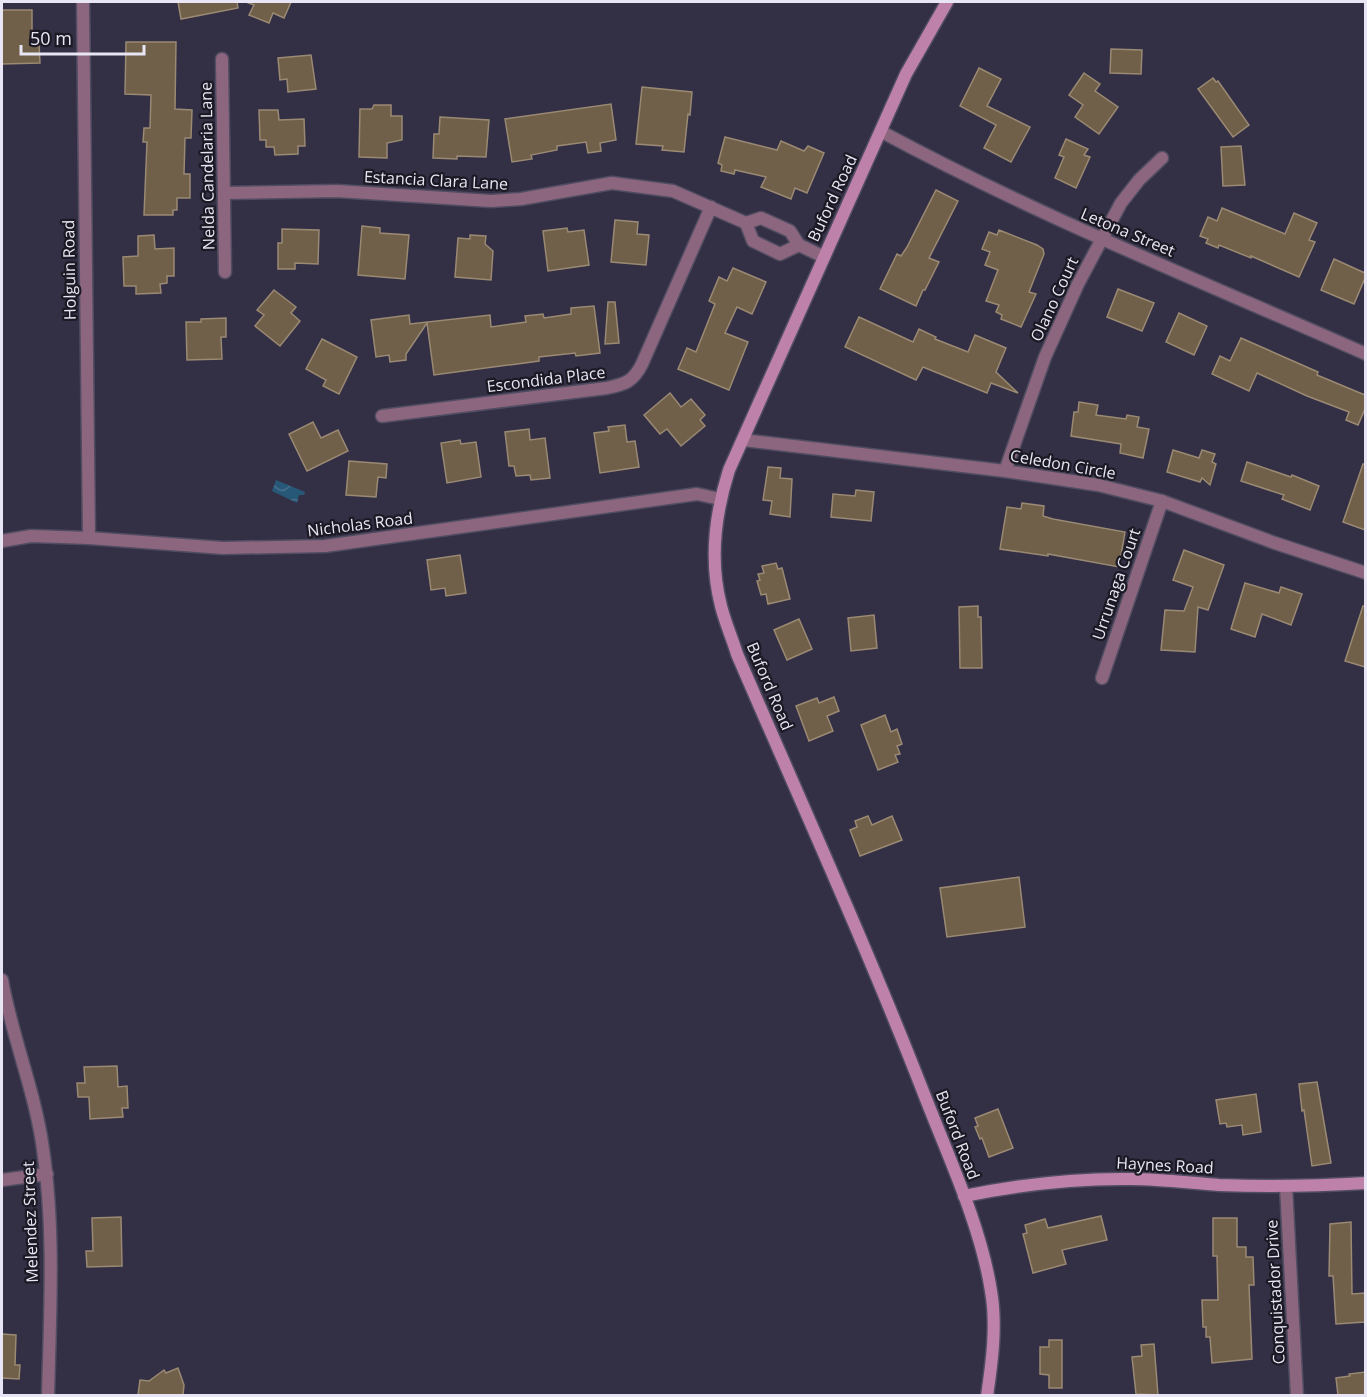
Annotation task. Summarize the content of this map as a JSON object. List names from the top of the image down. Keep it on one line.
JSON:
{"streets":{"street":["Nelda Candelaria Lane","Estancia Clara Lane","Buford Road","Letona Street","Holguin Road","Olano Court","Escondida Place","Celedon Circle","Nicholas Road","Urrunaga Court","Haynes Road","Melendez Street","Conquistador Drive"]},"crossings":[["Nelda Candelaria Lane","Estancia Clara Lane"],["Estancia Clara Lane","Buford Road"],["Estancia Clara Lane","Escondida Place"],["Buford Road","Letona Street"],["Buford Road","Celedon Circle"],["Buford Road","Nicholas Road"],["Buford Road","Haynes Road"],["Letona Street","Olano Court"],["Holguin Road","Nicholas Road"],["Olano Court","Celedon Circle"],["Celedon Circle","Urrunaga Court"],["Haynes Road","Conquistador Drive"]],"scale_bar":"50 m"}
